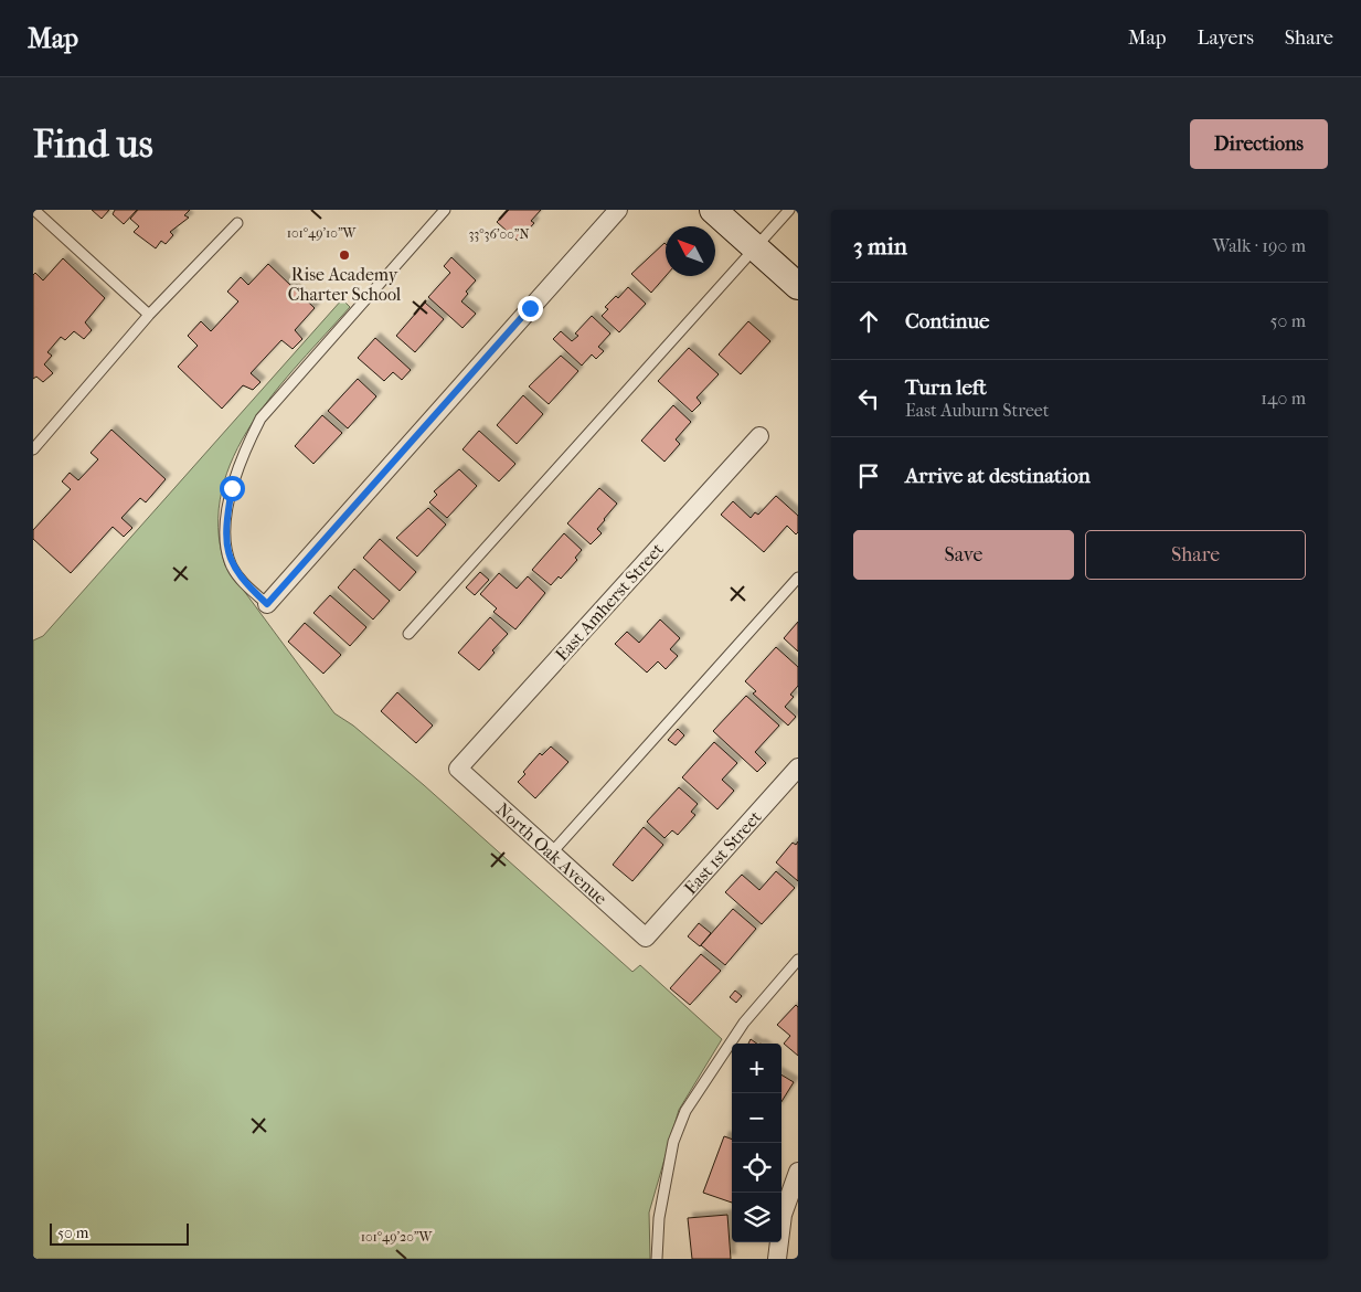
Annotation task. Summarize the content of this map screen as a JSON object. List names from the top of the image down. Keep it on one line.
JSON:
{"streets":{"street":["East Amherst Street","North Oak Avenue","East 1st Street"]},"crossings":[["East Amherst Street","North Oak Avenue"],["North Oak Avenue","East 1st Street"]],"places":["Rise Academy Charter School"],"scale_bar":"50 m","north":"top left","page":{"header":"Map","nav":["Map","Layers","Share"],"buttons":["Directions",["Save","Share"]],"title":"Find us","heading":["3 min","Walk · 190 m"],"list":[["Continue","50 m"],["Turn left","East Auburn Street","140 m"],"Arrive at destination"],"map_buttons":["+","−"],"scale":"50 m"},"coordinates":["101°49'10\"W","33°36'00\"N","101°49'20\"W"]}
